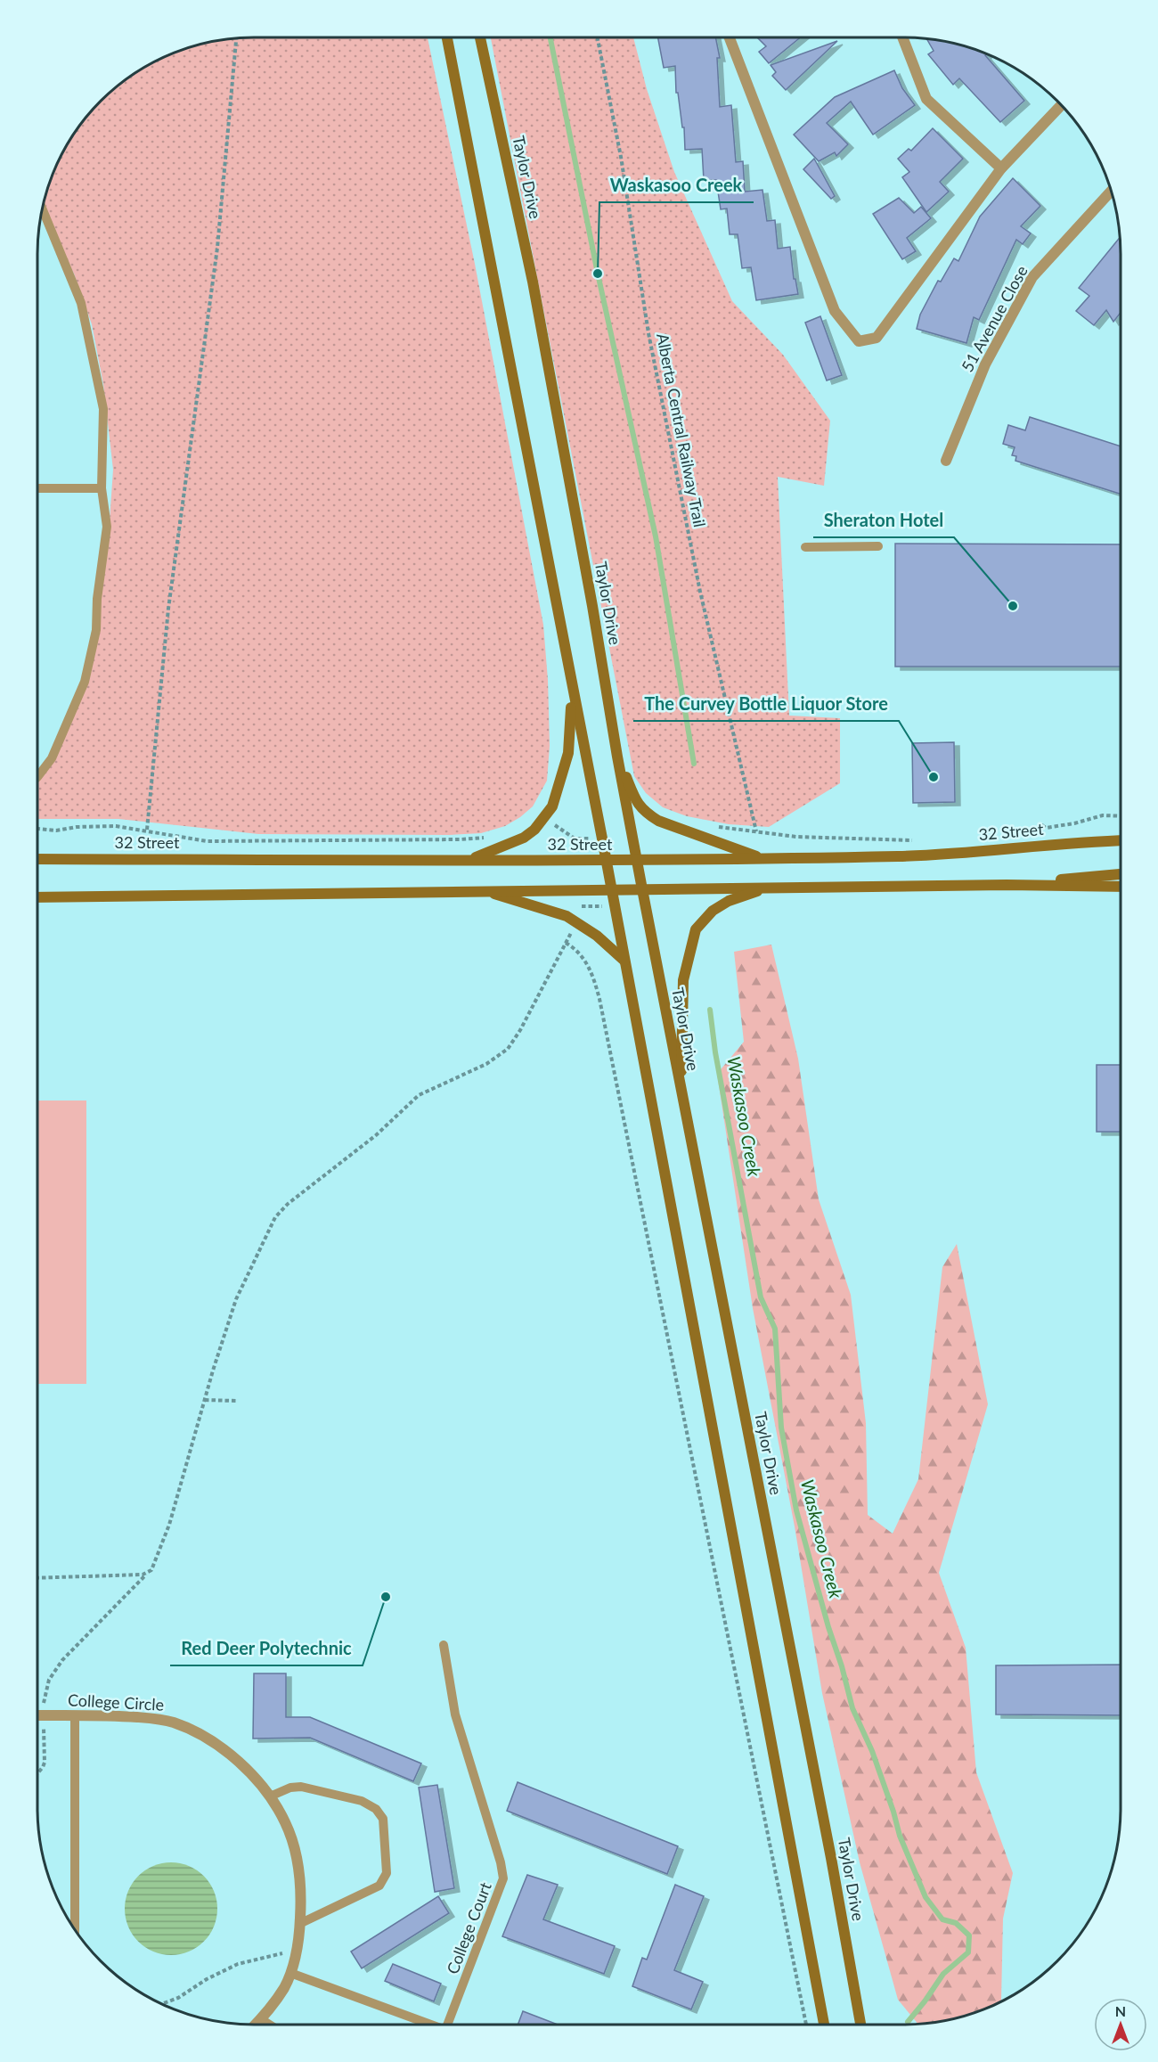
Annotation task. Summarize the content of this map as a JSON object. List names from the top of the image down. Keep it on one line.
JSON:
{"streets":{"main road":["Taylor Drive","32 Street"],"street":["51 Avenue Close","College Circle"],"lane":["College Court"],"path":["Alberta Central Railway Trail"]},"crossings":[["Taylor Drive","32 Street"],["College Circle","College Court"]],"water":["Waskasoo Creek"],"places":["Waskasoo Creek","Sheraton Hotel","The Curvey Bottle Liquor Store","Red Deer Polytechnic"],"north":"top"}
